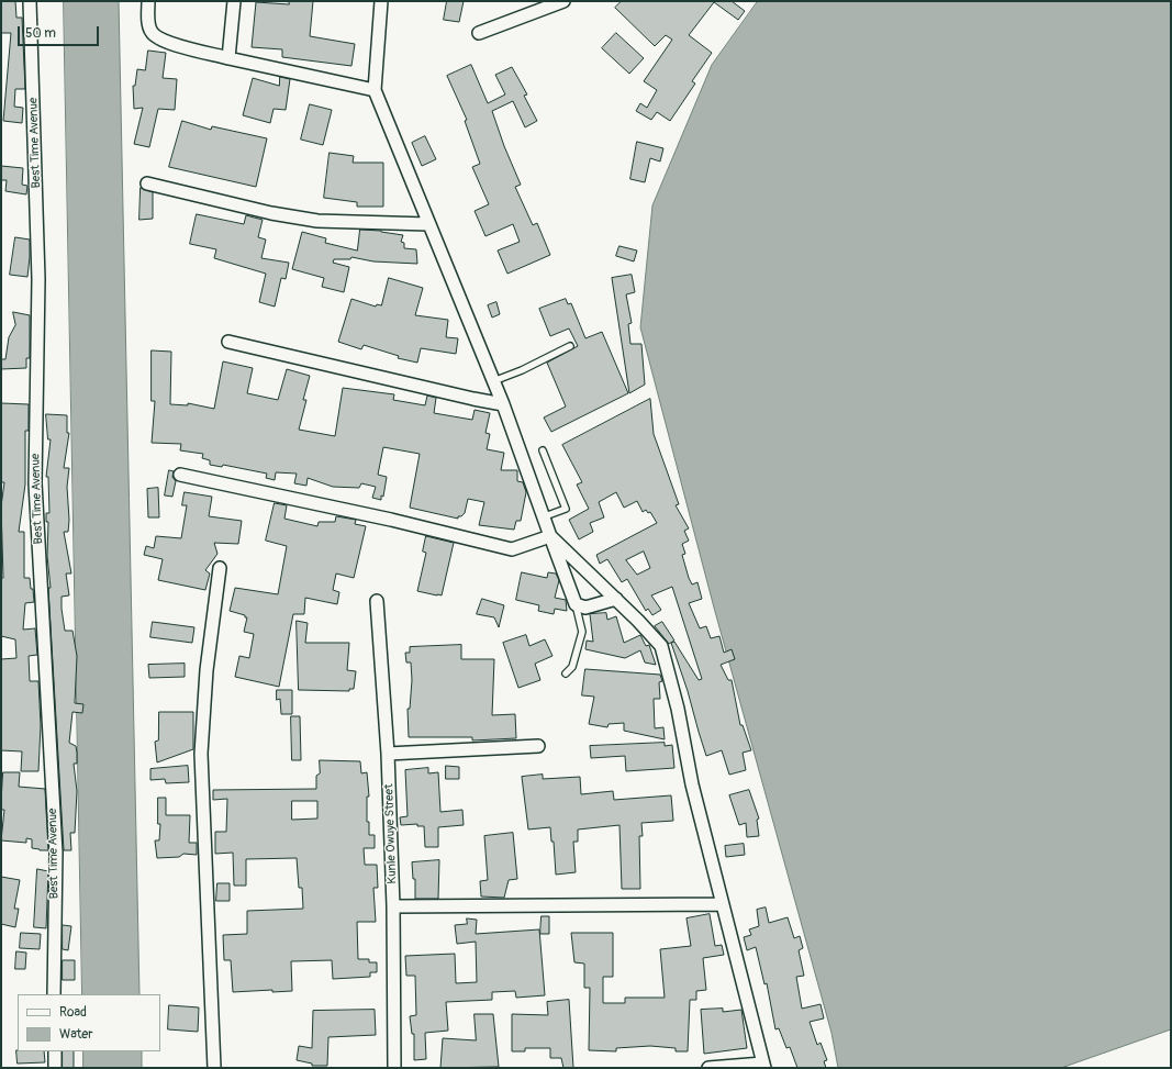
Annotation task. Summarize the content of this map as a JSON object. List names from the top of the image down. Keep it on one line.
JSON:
{"streets":{"street":["Best Time Avenue","Kunle Owuye Street"]},"legend":["Road","Water"],"scale_bar":"50 m"}
